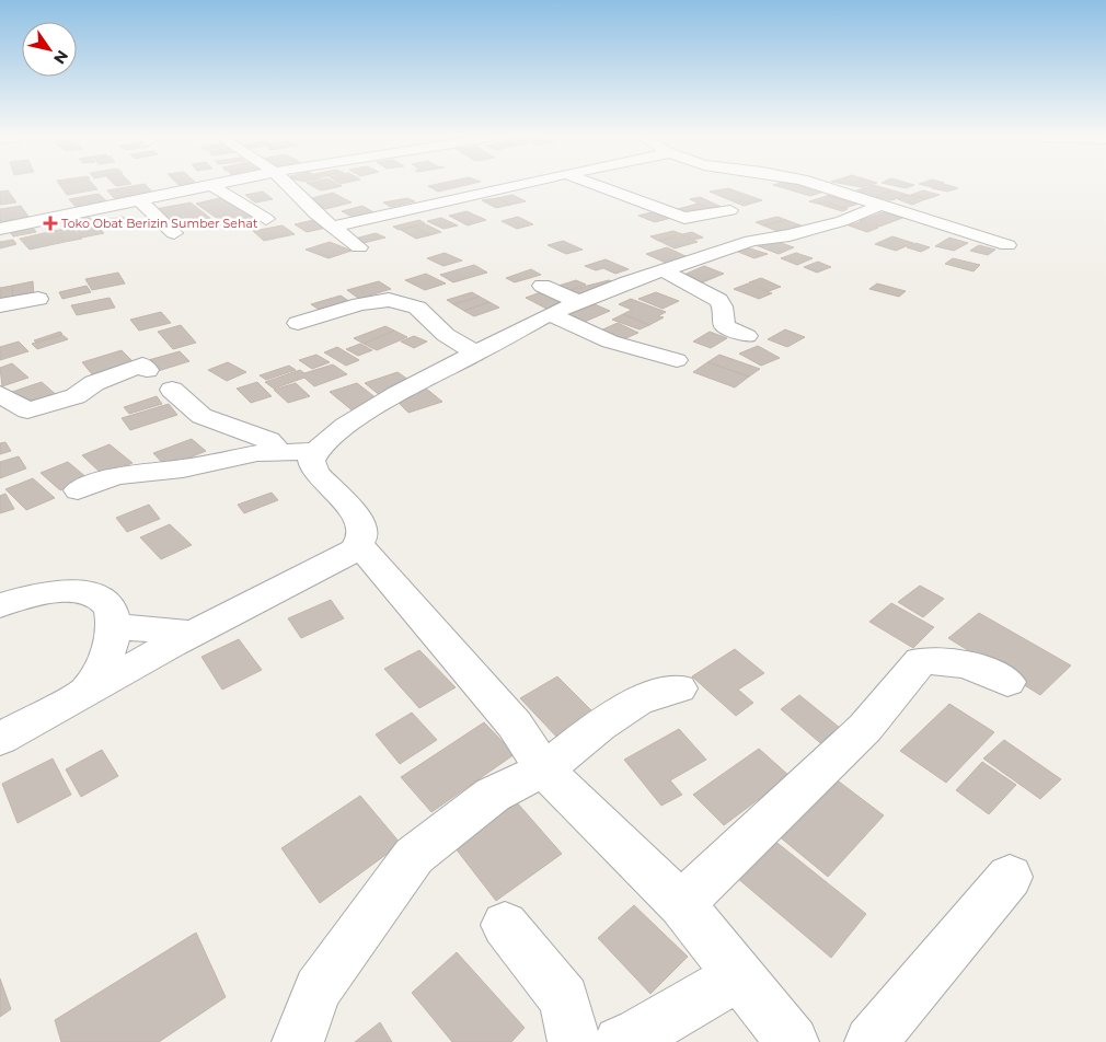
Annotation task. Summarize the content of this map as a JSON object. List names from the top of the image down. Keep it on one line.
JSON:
{"places":{"health":["Toko Obat Berizin Sumber Sehat"]},"north":"bottom right"}
